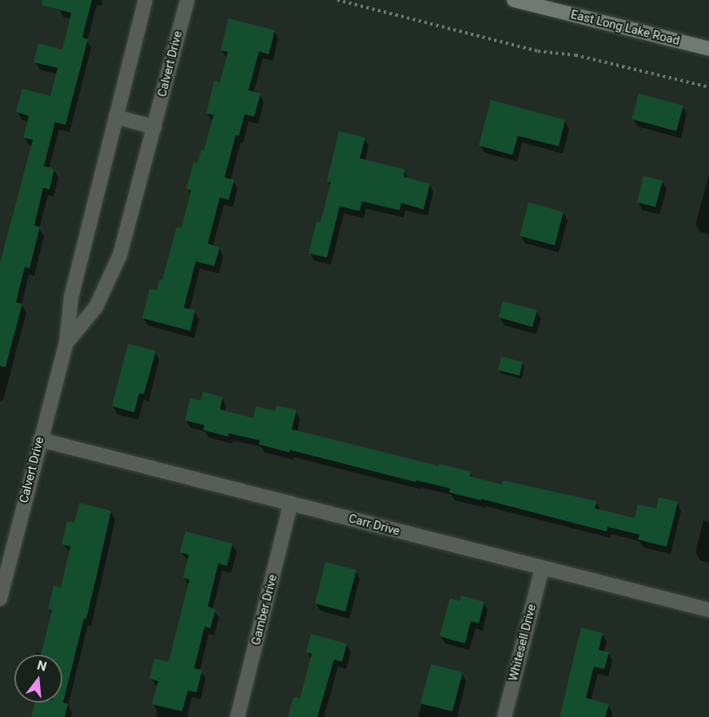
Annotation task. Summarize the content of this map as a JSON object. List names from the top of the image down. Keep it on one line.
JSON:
{"streets":{"main road":["East Long Lake Road"],"street":["Calvert Drive","Carr Drive","Gamber Drive","Whitesell Drive"]},"crossings":[["Calvert Drive","Carr Drive"],["Carr Drive","Gamber Drive"],["Carr Drive","Whitesell Drive"]],"north":"top"}
